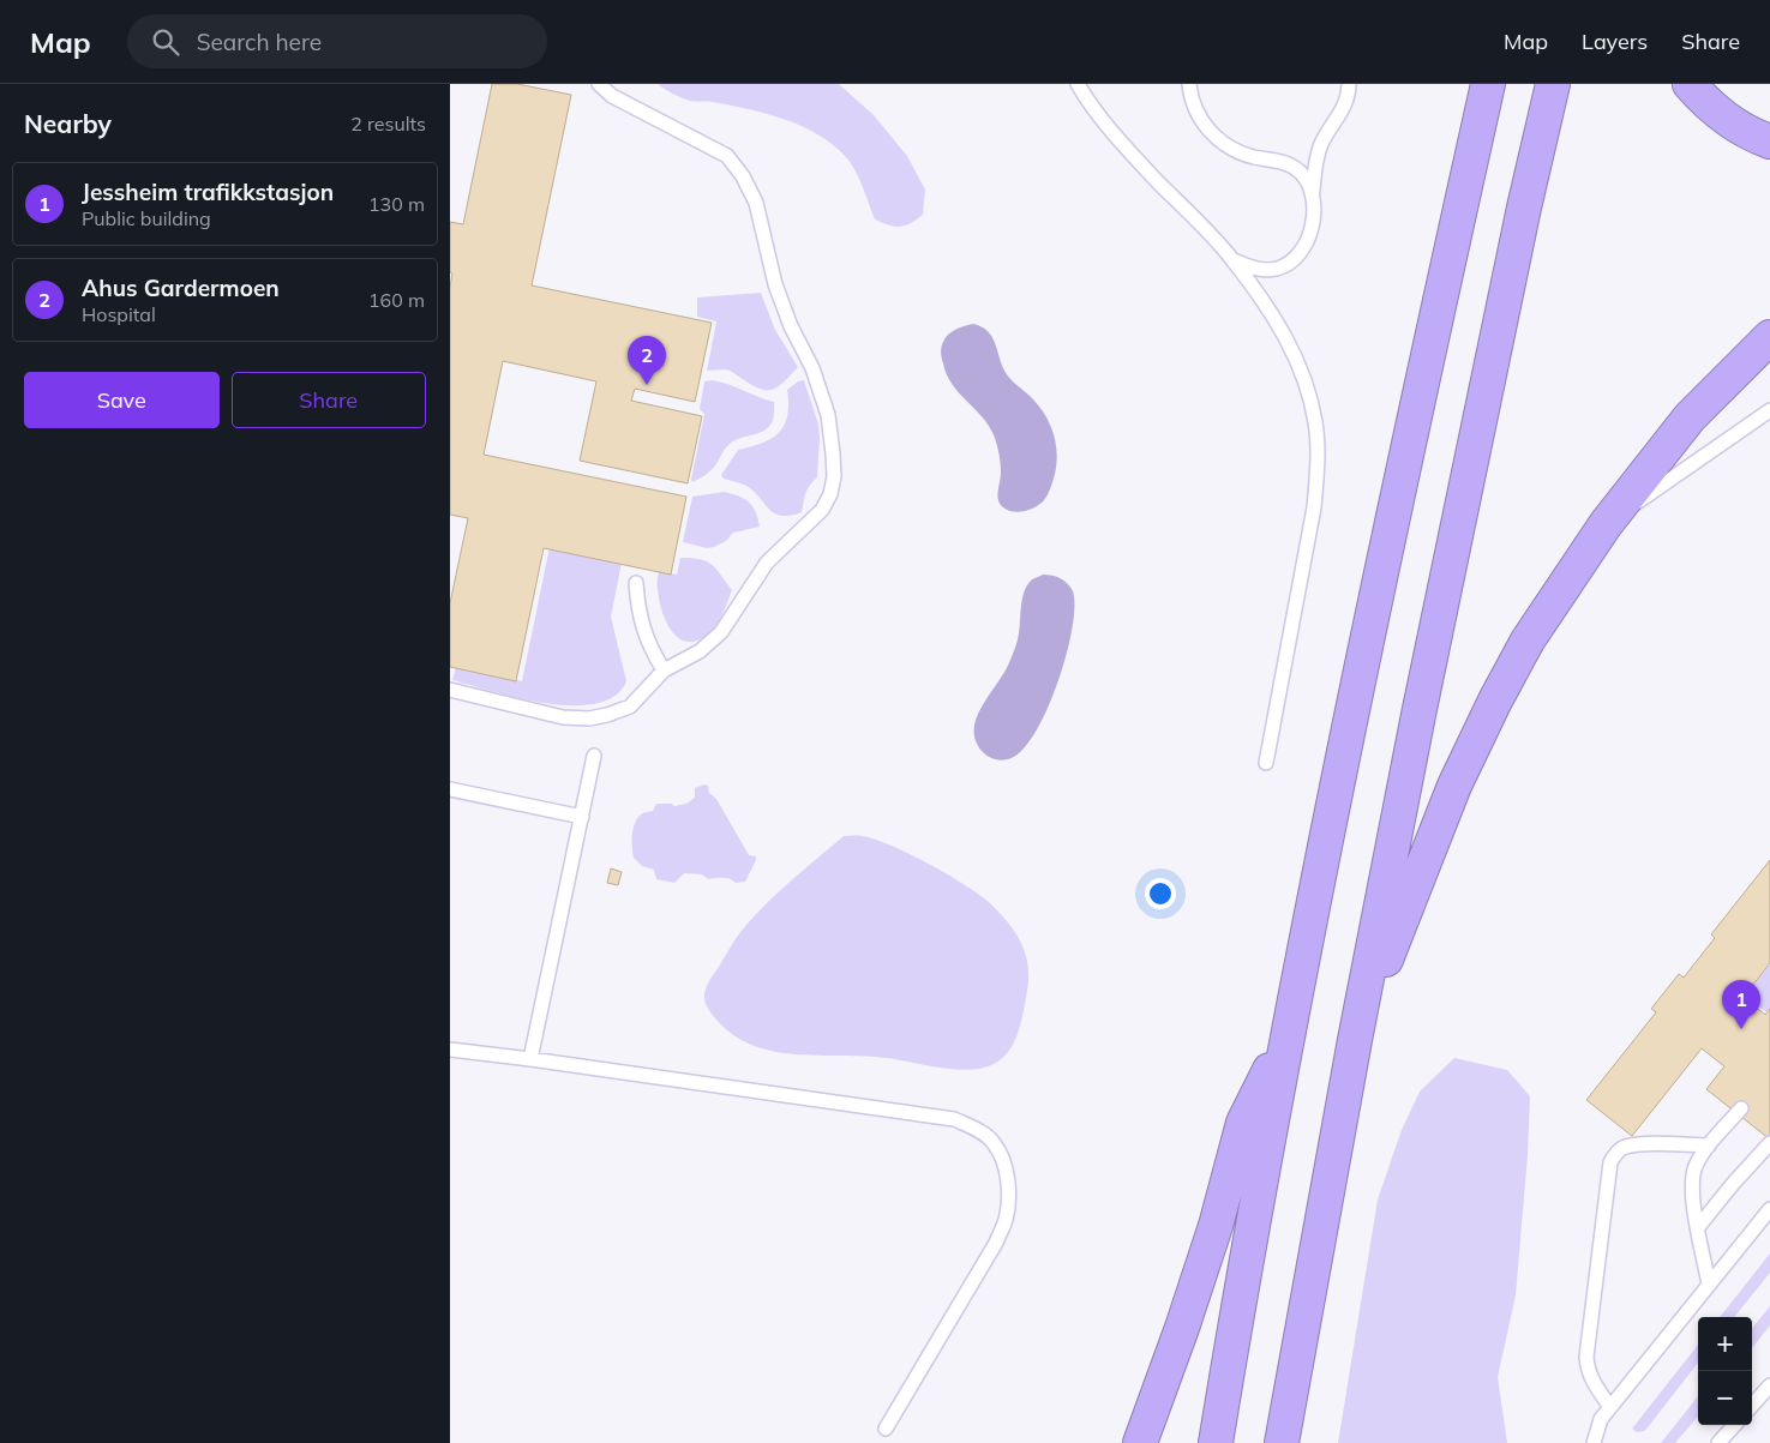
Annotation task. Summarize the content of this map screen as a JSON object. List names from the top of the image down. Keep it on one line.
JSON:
{"page":{"header":"Map","search":"Search here","nav":["Map","Layers","Share"],"heading":["Nearby","2 results"],"list":[{"mark":"1","name":"Jessheim trafikkstasjon","note":"Public building","value":"130 m"},{"mark":"2","name":"Ahus Gardermoen","note":"Hospital","value":"160 m"}],"pins":["2","1"],"buttons":["Save","Share"],"map_buttons":["+","−"]}}
